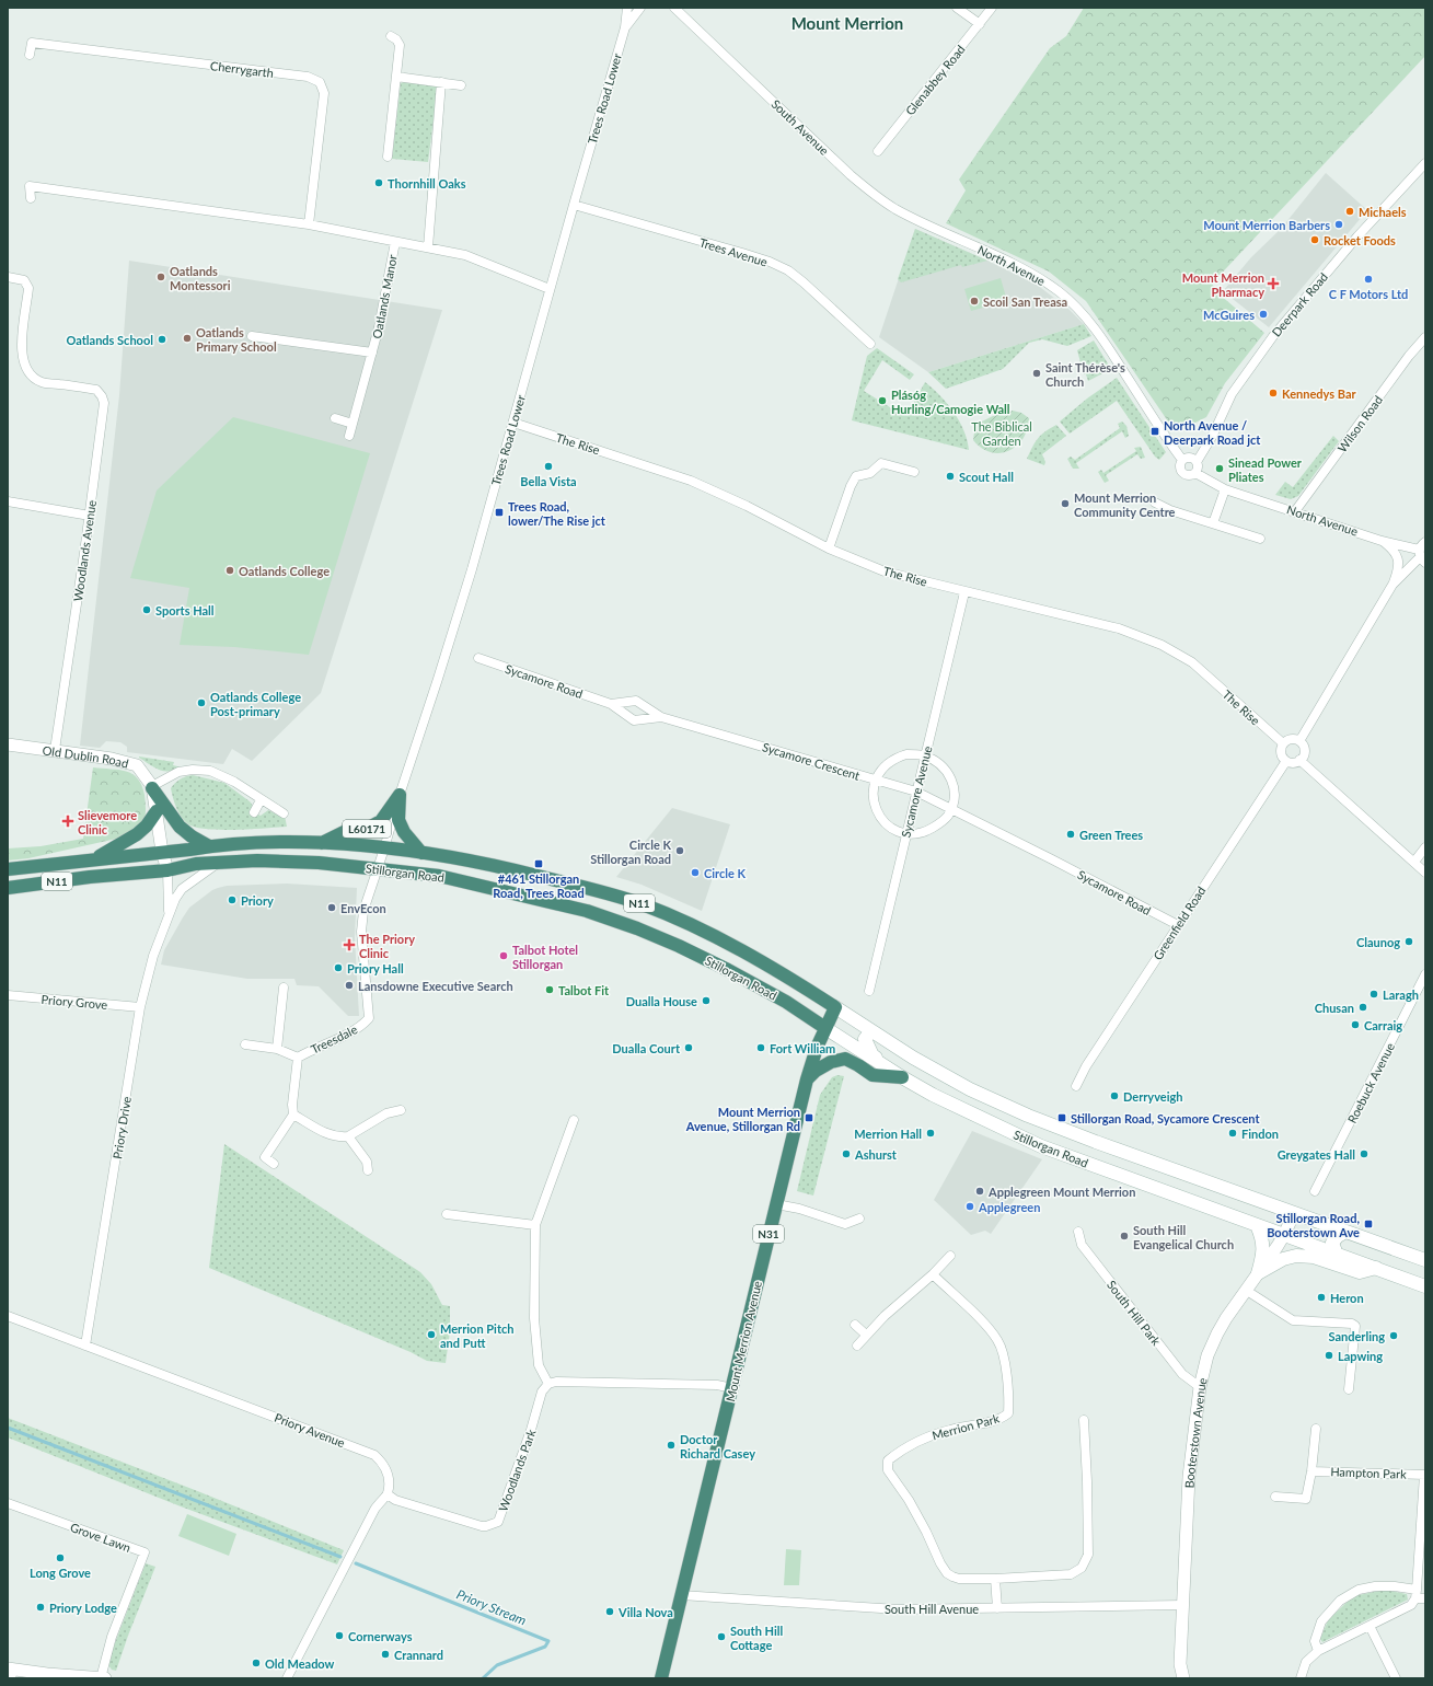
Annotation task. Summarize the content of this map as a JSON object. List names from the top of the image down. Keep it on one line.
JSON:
{"streets":{"highway":["L60171","Stillorgan Road","N11","N31","Mount Merrion Avenue"],"street":["Cherrygarth","Glenabbey Road","Trees Road Lower","South Avenue","Trees Avenue","North Avenue","Oatlands Manor","Deerpark Road","Wilson Road","The Rise","Woodlands Avenue","Sycamore Road","Old Dublin Road","Sycamore Crescent","Sycamore Avenue","Greenfield Road","Priory Grove","Treesdale","Roebuck Avenue","Priory Drive","South Hill Park","Merrion Park","Priory Avenue","Booterstown Avenue","Woodlands Park","Hampton Park","Grove Lawn","South Hill Avenue"]},"crossings":[["Trees Road Lower","Trees Avenue"],["Trees Road Lower","The Rise"],["Trees Road Lower","L60171"],["Trees Road Lower","Stillorgan Road"],["Trees Road Lower","Treesdale"],["South Avenue","North Avenue"],["North Avenue","Deerpark Road"],["North Avenue","Wilson Road"],["The Rise","Sycamore Avenue"],["The Rise","Greenfield Road"],["Woodlands Avenue","Old Dublin Road"],["Sycamore Road","Sycamore Crescent"],["Sycamore Road","Greenfield Road"],["Old Dublin Road","Stillorgan Road"],["Old Dublin Road","N11"],["Old Dublin Road","Priory Drive"],["Sycamore Crescent","Sycamore Avenue"],["L60171","Stillorgan Road"],["Stillorgan Road","N11"],["Stillorgan Road","Treesdale"],["Stillorgan Road","Priory Drive"],["Stillorgan Road","Mount Merrion Avenue"],["Stillorgan Road","Booterstown Avenue"],["Priory Grove","Priory Drive"],["Priory Drive","Priory Avenue"],["South Hill Park","Booterstown Avenue"],["Mount Merrion Avenue","South Hill Avenue"],["Priory Avenue","Woodlands Park"],["Booterstown Avenue","South Hill Avenue"]],"districts":["Mount Merrion"],"water":["Priory Stream"],"parks":["The Biblical Garden"],"places":{"other":["Thornhill Oaks","Michaels","Mount Merrion Barbers","Rocket Foods","Oatlands Montessori","C F Motors Ltd","Scoil San Treasa","McGuires","Oatlands Primary School","Oatlands School","Saint Thérèse's Church","Kennedys Bar","Plásóg Hurling/Camogie Wall","Bella Vista","Sinead Power Pliates","Scout Hall","Mount Merrion Community Centre","Oatlands College","Sports Hall","Oatlands College Post-primary","Green Trees","Circle K Stillorgan Road","Circle K","Priory","EnvEcon","Claunog","Talbot Hotel Stillorgan","Priory Hall","Lansdowne Executive Search","Talbot Fit","Laragh","Dualla House","Chusan","Carraig","Dualla Court","Fort William","Derryveigh","Merrion Hall","Findon","Ashurst","Greygates Hall","Applegreen Mount Merrion","Applegreen","South Hill Evangelical Church","Heron","Merrion Pitch and Putt","Sanderling","Lapwing","Doctor Richard Casey","Long Grove","Priory Lodge","Villa Nova","Cornerways","South Hill Cottage","Crannard","Old Meadow"],"health":["Mount Merrion Pharmacy","Slievemore Clinic","The Priory Clinic"],"transit":["North Avenue / Deerpark Road jct","Trees Road, lower/The Rise jct","#461 Stillorgan Road, Trees Road","Mount Merrion Avenue, Stillorgan Rd","Stillorgan Road, Sycamore Crescent","Stillorgan Road, Booterstown Ave"]}}
